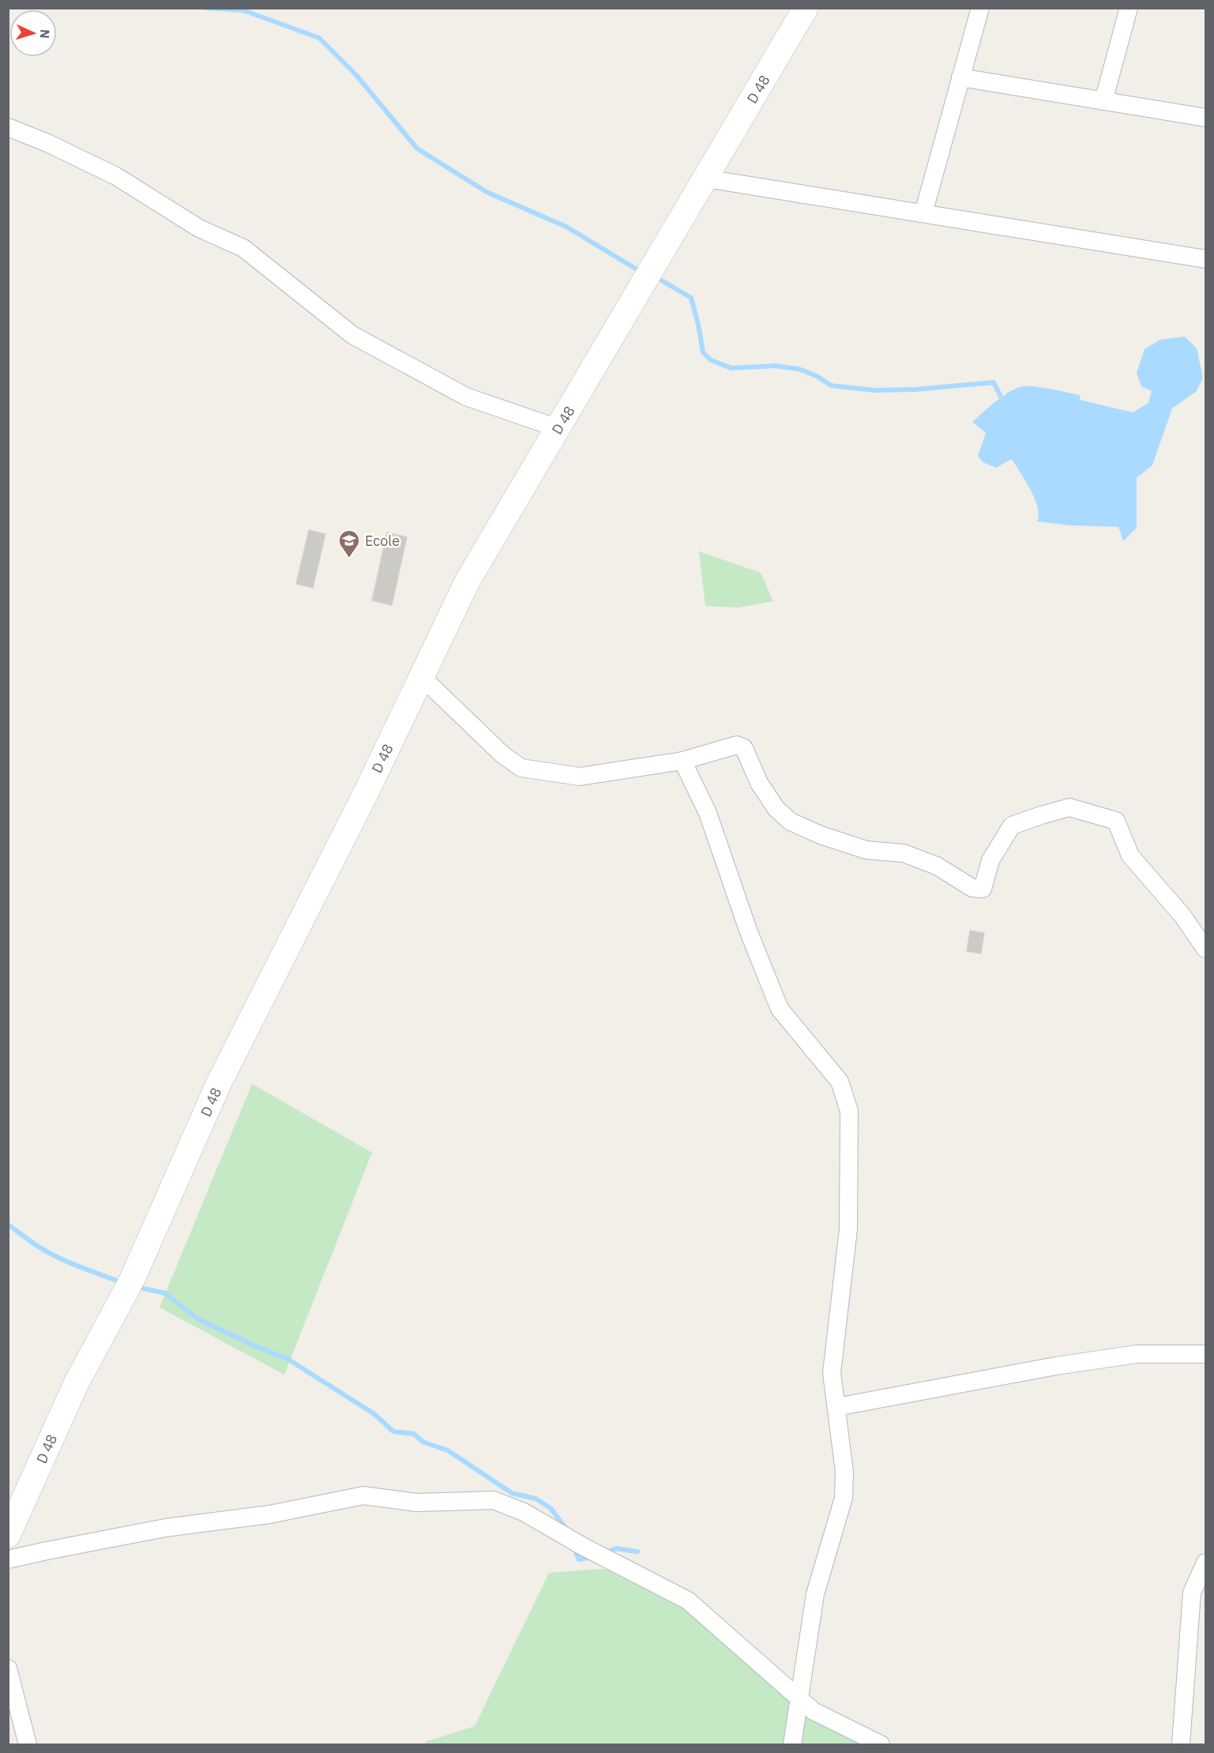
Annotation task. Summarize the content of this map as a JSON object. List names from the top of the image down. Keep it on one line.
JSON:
{"streets":{"street":["D 48"]},"places":{"school or university":["Ecole"]},"north":"right"}
